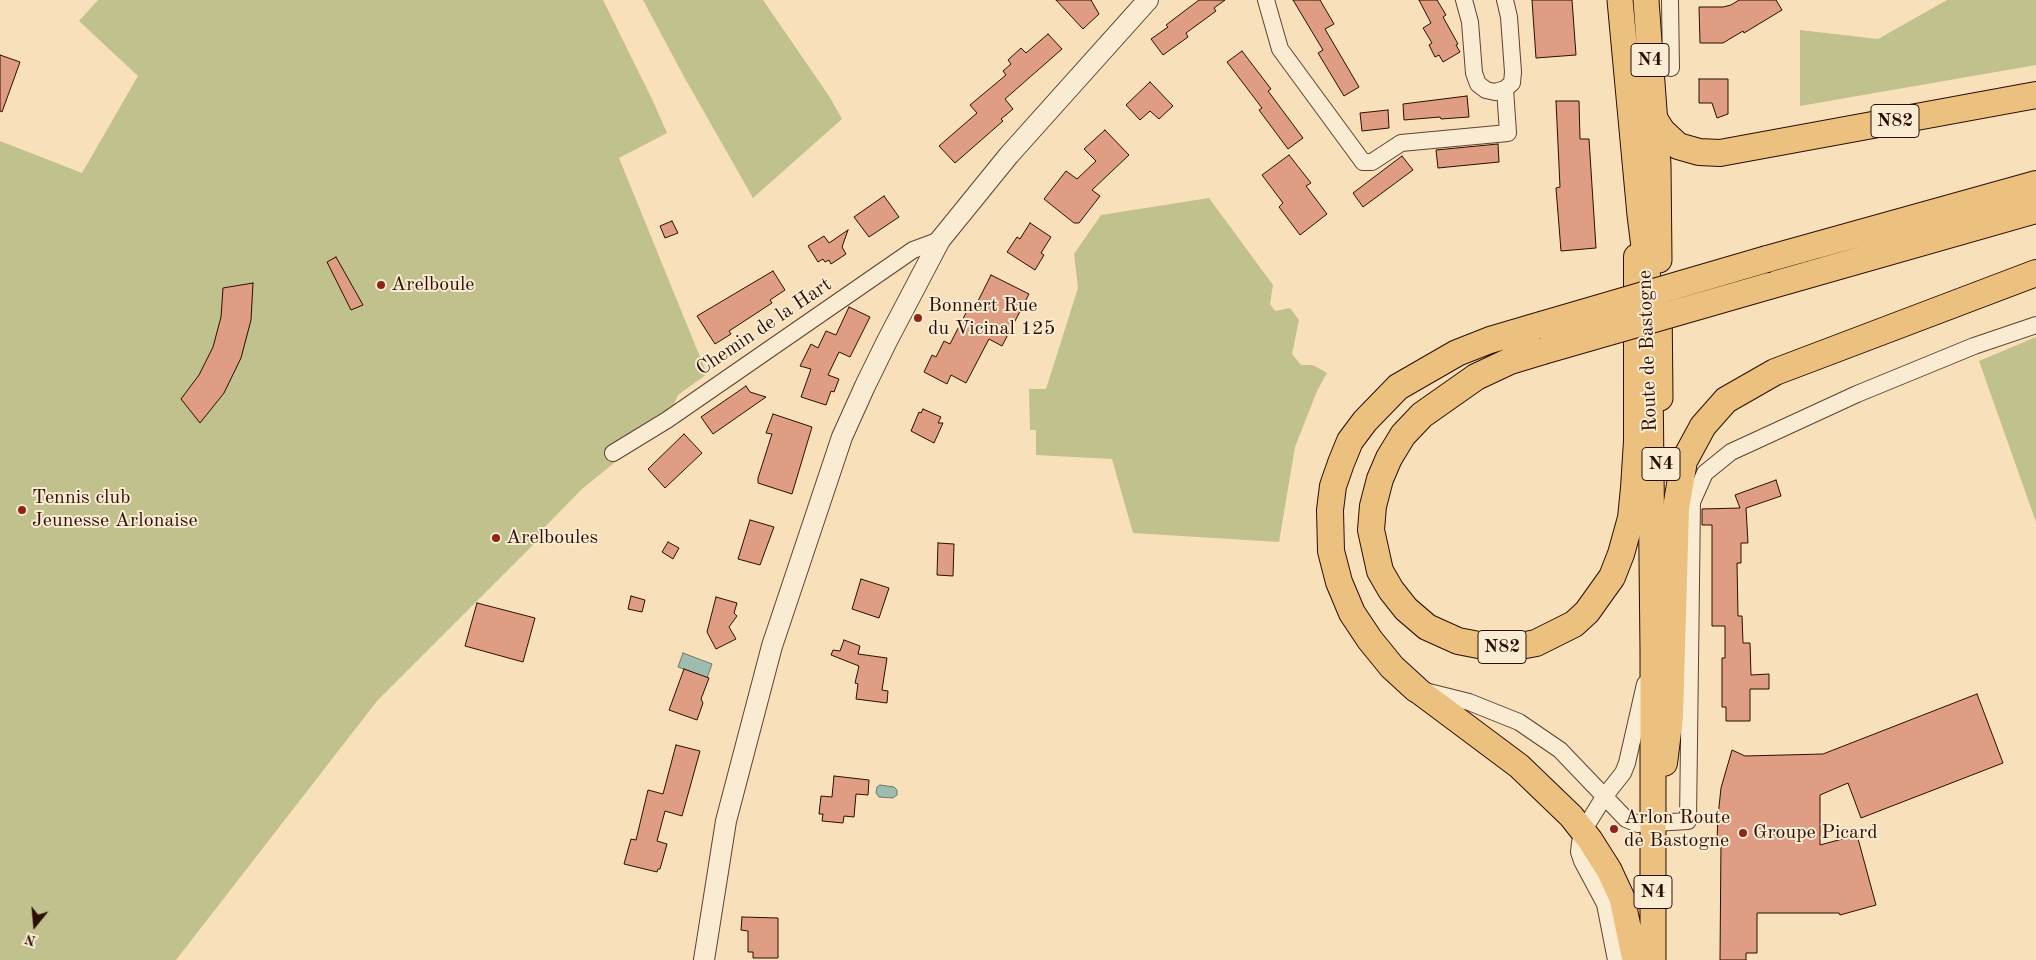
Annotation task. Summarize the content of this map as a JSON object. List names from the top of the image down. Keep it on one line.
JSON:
{"streets":{"highway":["N82"],"main road":["N4","Route de Bastogne"],"street":["Chemin de la Hart"]},"crossings":[["N82","Route de Bastogne"]],"places":["Arelboule","Bonnert Rue du Vicinal 125","Tennis club Jeunesse Arlonaise","Arelboules","Arlon Route de Bastogne","Groupe Picard"],"north":"bottom"}
